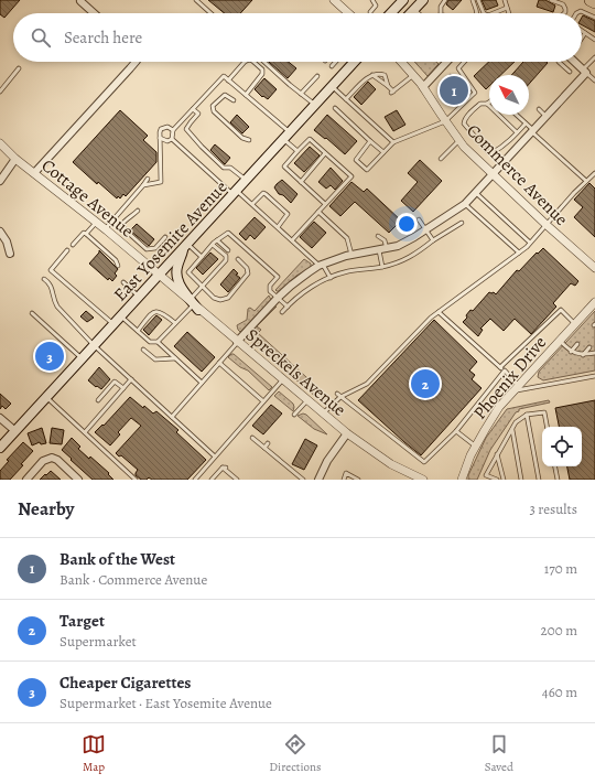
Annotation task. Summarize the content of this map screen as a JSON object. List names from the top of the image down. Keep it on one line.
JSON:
{"streets":{"main road":["East Yosemite Avenue"],"street":["Commerce Avenue","Cottage Avenue","Spreckels Avenue","Phoenix Drive"]},"crossings":[["Cottage Avenue","East Yosemite Avenue"],["Cottage Avenue","Spreckels Avenue"],["East Yosemite Avenue","Spreckels Avenue"]],"north":"top left","page":{"search":"Search here","pins":["1","3","2"],"heading":["Nearby","3 results"],"list":[{"mark":"1","name":"Bank of the West","note":"Bank · Commerce Avenue","value":"170 m"},{"mark":"2","name":"Target","note":"Supermarket","value":"200 m"},{"mark":"3","name":"Cheaper Cigarettes","note":"Supermarket · East Yosemite Avenue","value":"460 m"}],"nav":["Map","Directions","Saved"]}}
